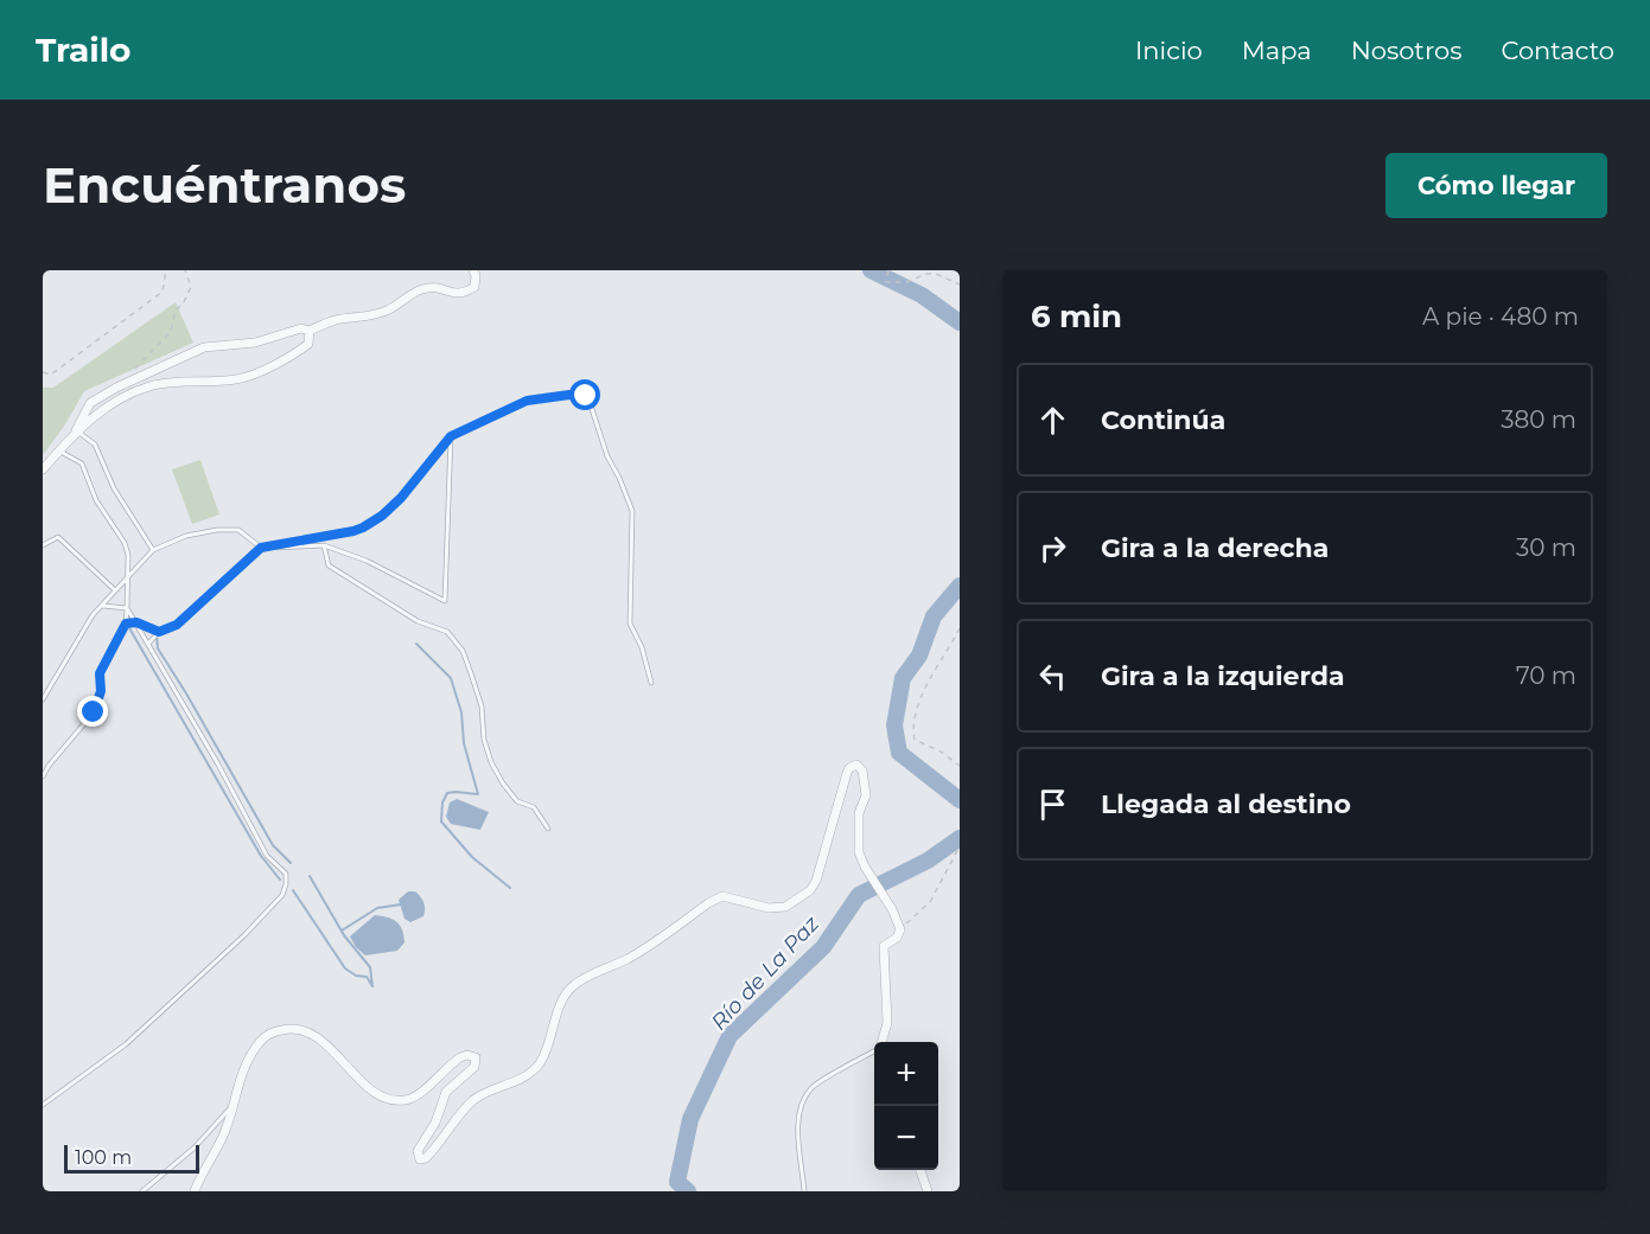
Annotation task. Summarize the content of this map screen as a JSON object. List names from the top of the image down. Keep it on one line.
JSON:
{"water":["Río de La Paz"],"scale_bar":"100 m","page":{"header":"Trailo","nav":["Inicio","Mapa","Nosotros","Contacto"],"buttons":"Cómo llegar","title":"Encuéntranos","heading":["6 min","A pie · 480 m"],"list":[["Continúa","380 m"],["Gira a la derecha","30 m"],["Gira a la izquierda","70 m"],"Llegada al destino"],"map_buttons":["+","−"],"scale":"100 m"}}
